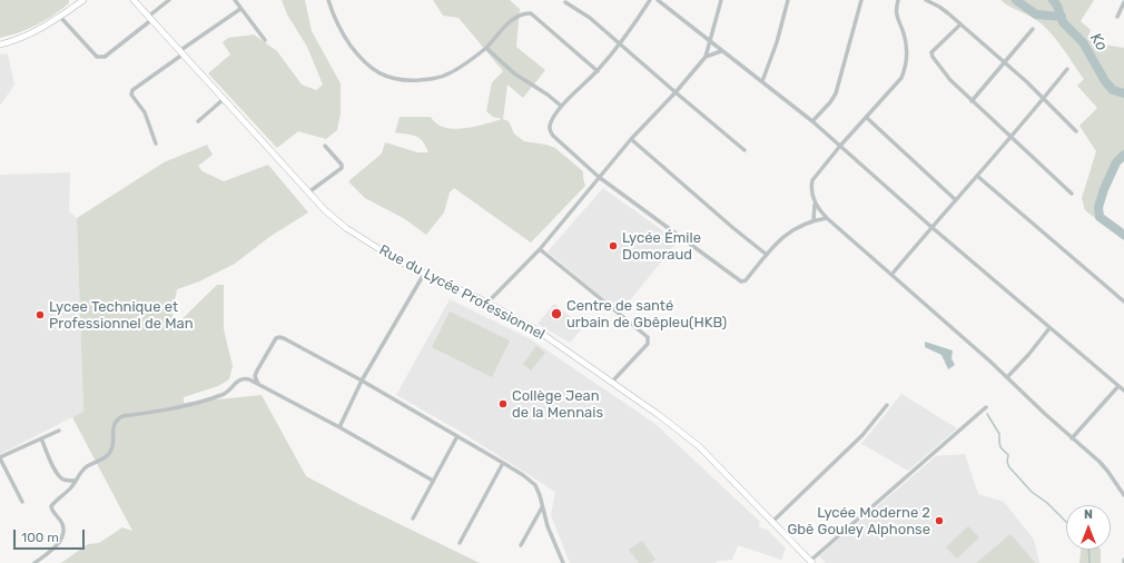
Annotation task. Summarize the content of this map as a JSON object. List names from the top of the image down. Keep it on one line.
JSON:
{"streets":{"main road":["Rue du Lycée Professionnel"]},"water":["Ko"],"places":["Lycée Émile Domoraud","Centre de santé urbain de Gbêpleu(HKB)","Lycee Technique et Professionnel de Man","Collège Jean de la Mennais","Lycée Moderne 2 Gbê Gouley Alphonse"],"scale_bar":"100 m","north":"top"}
